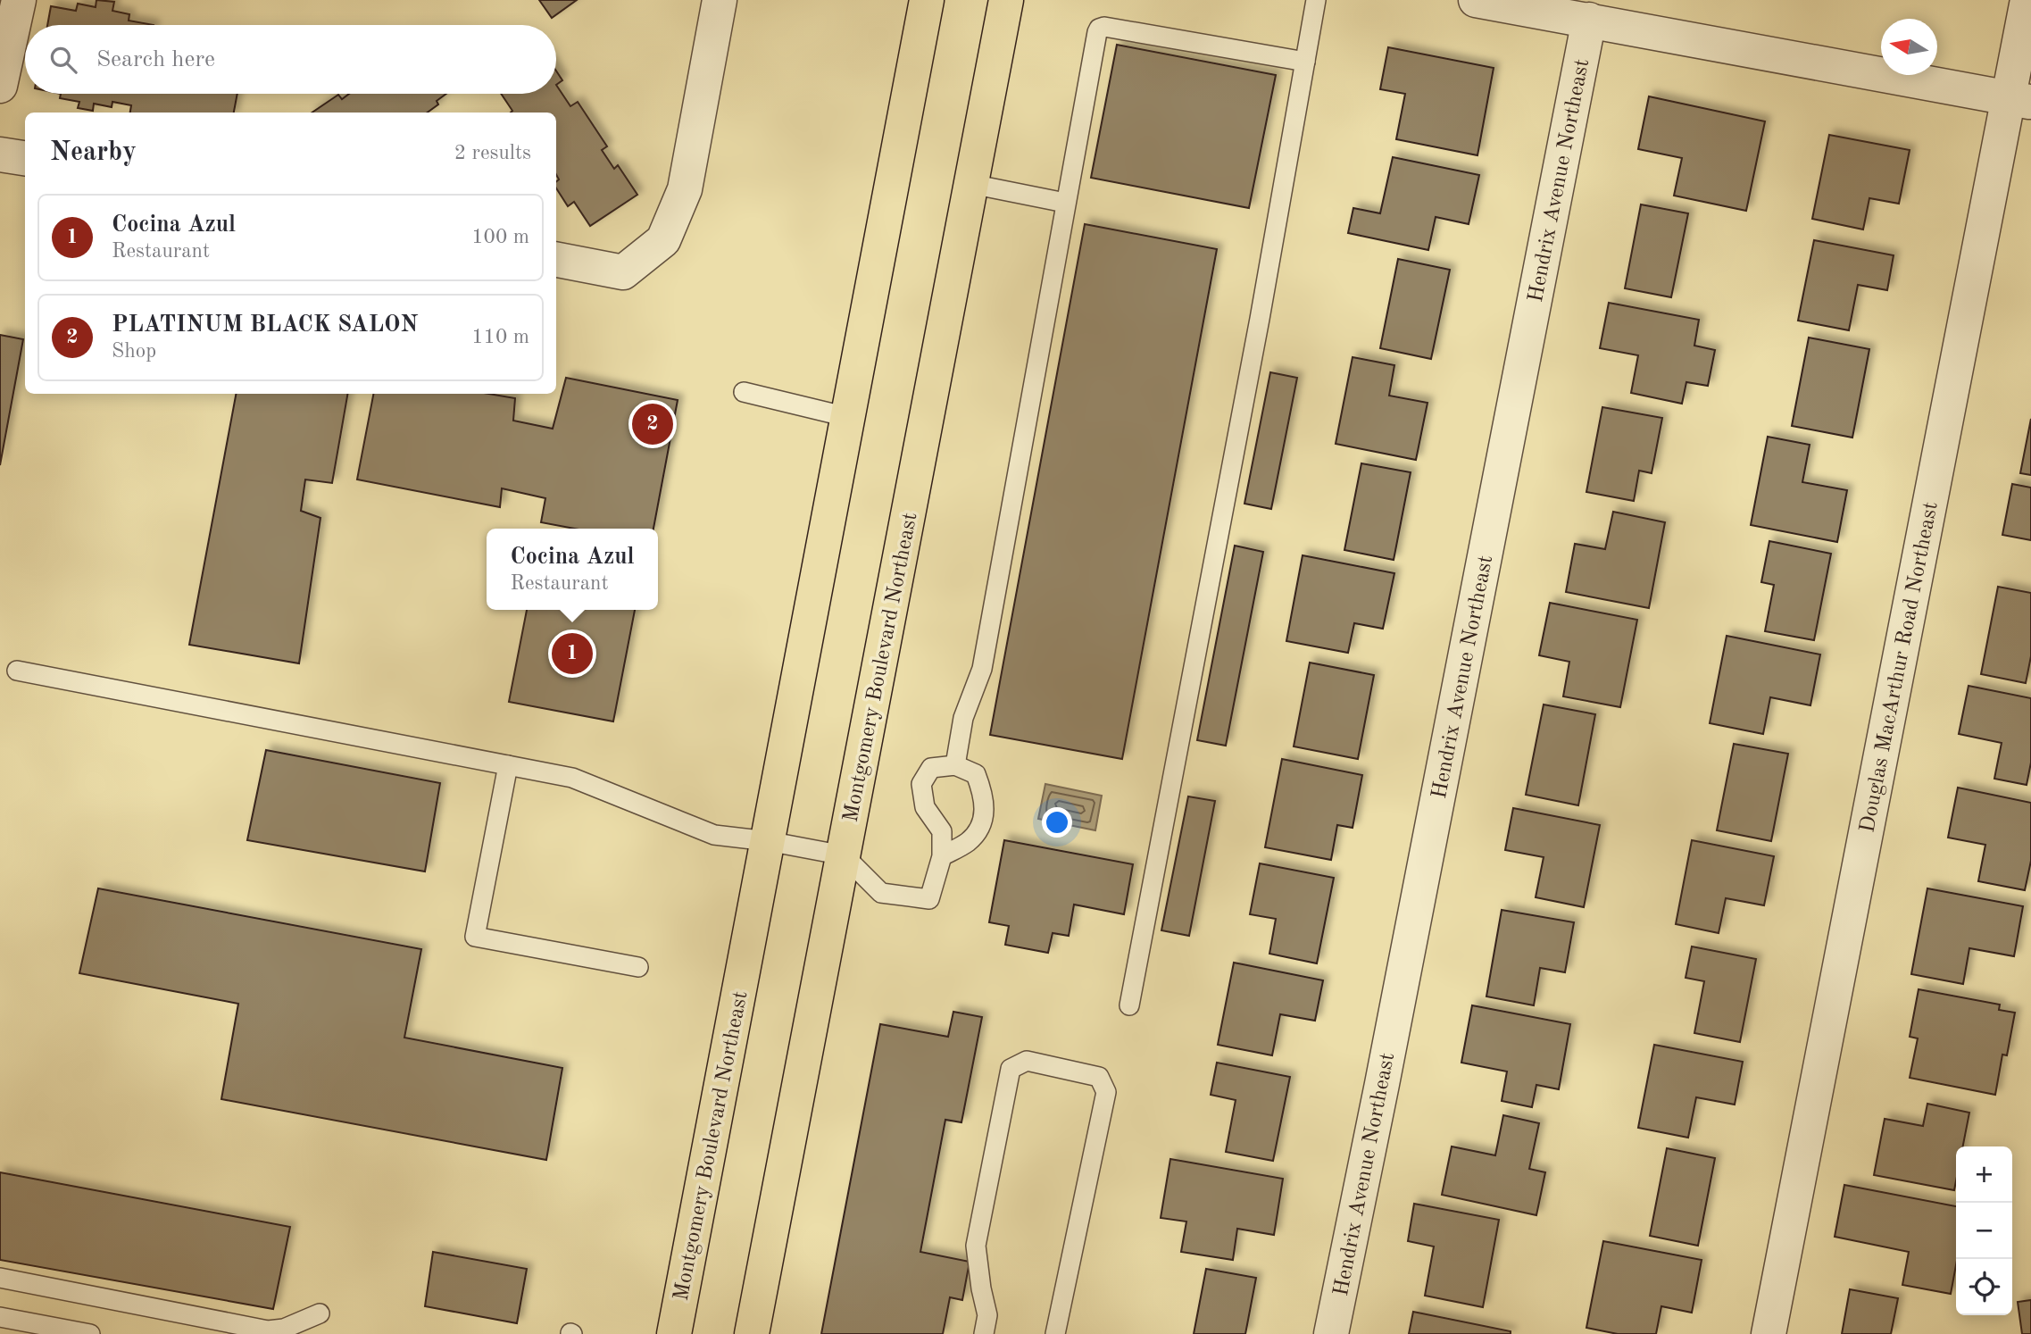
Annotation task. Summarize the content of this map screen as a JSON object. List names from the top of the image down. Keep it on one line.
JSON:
{"streets":{"main road":["Montgomery Boulevard Northeast"],"street":["Hendrix Avenue Northeast","Douglas MacArthur Road Northeast"]},"north":"left","page":{"search":"Search here","heading":["Nearby","2 results"],"list":[{"mark":"1","name":"Cocina Azul","note":"Restaurant","value":"100 m"},{"mark":"2","name":"PLATINUM BLACK SALON","note":"Shop","value":"110 m"}],"pins":["2","1"],"popup":["Cocina Azul","Restaurant"],"map_buttons":["+","−"]}}
